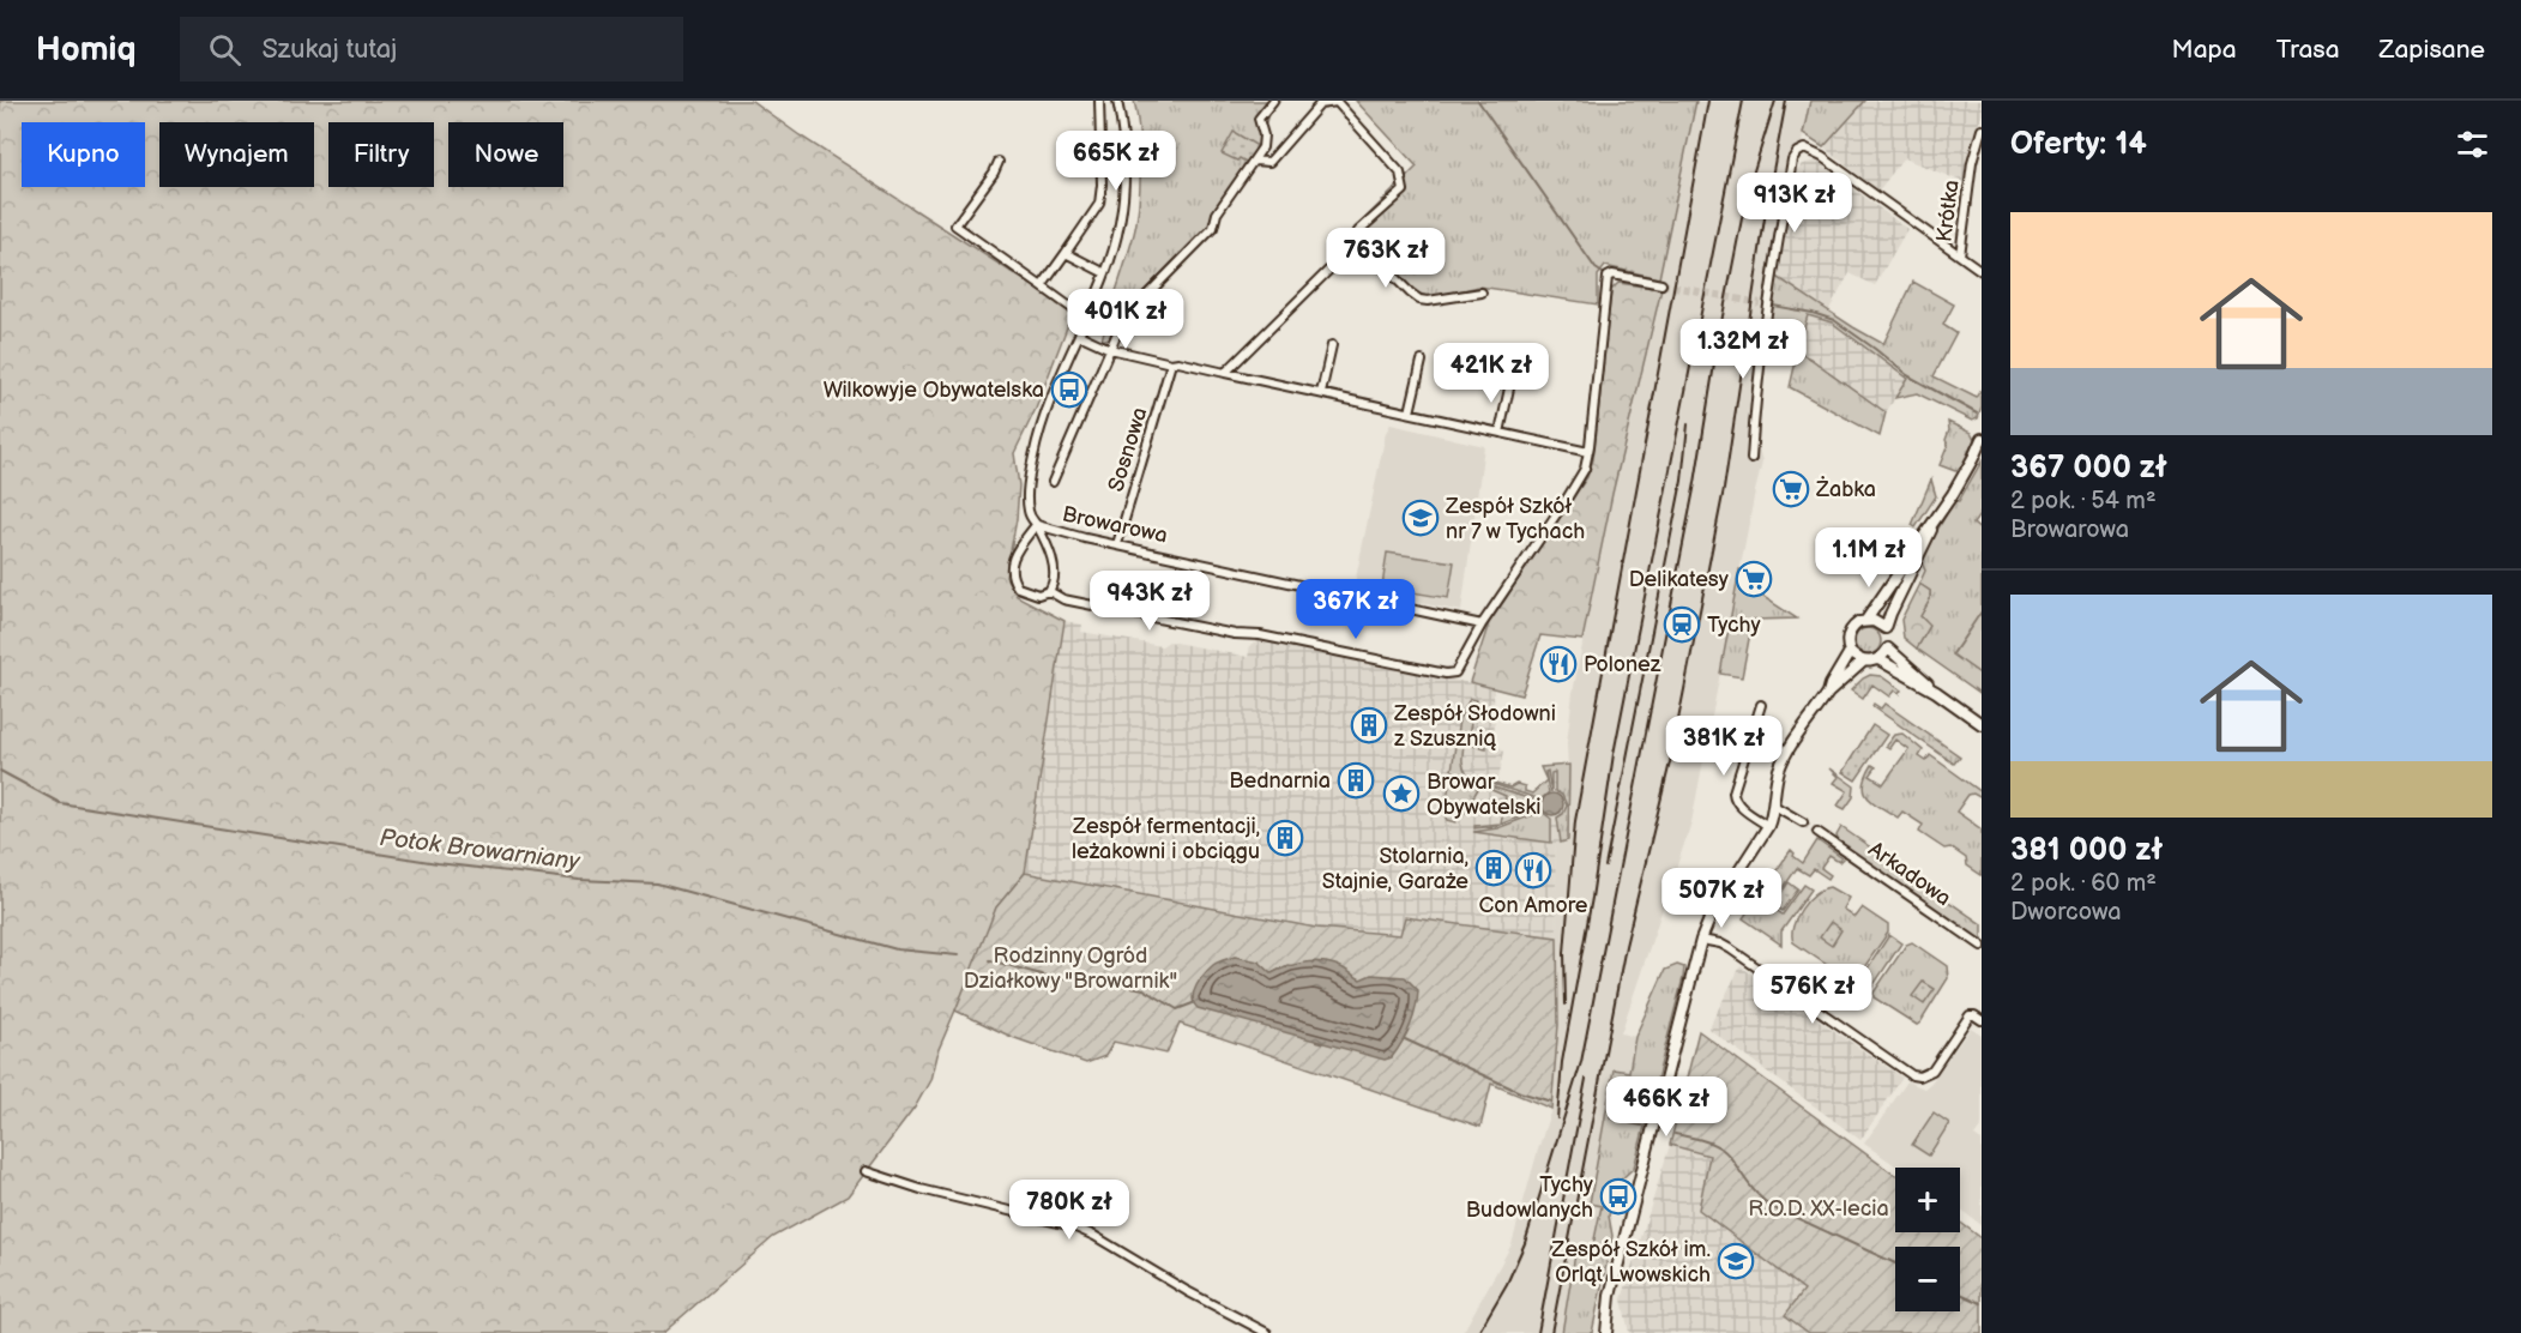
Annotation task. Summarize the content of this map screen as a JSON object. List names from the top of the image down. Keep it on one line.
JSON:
{"streets":{"street":["Krótka","Sosnowa","Browarowa","Arkadowa"]},"crossings":[["Sosnowa","Browarowa"]],"water":["Potok Browarniany"],"parks":["Rodzinny Ogród Działkowy \"Browarnik\"","R.O.D. XX-lecia"],"places":{"bus stop":["Wilkowyje Obywatelska","Tychy Budowlanych"],"supermarket":["Żabka","Delikatesy"],"school or university":["Zespół Szkół nr 7 w Tychach","Zespół Szkół im. Orląt Lwowskich"],"station":["Tychy"],"restaurant":["Polonez","Con Amore"],"building":["Zespół Słodowni z Szusznią","Bednarnia","Zespół fermentacji, leżakowni i obciągu","Stolarnia, Stajnie, Garaże"],"place":["Browar Obywatelski"]},"page":{"header":"Homiq","search":"Szukaj tutaj","nav":["Mapa","Trasa","Zapisane"],"heading":"Oferty: 14","chip":["Kupno","Wynajem","Filtry","Nowe"],"price":["665K zł","913K zł","763K zł","401K zł","1.32M zł","421K zł","1.1M zł","943K zł","367K zł","381K zł","507K zł","576K zł","466K zł","780K zł"],"list":[{"name":"367 000 zł","note":"2 pok. · 54 m² · Browarowa"},{"name":"381 000 zł","note":"2 pok. · 60 m² · Dworcowa"}],"map_buttons":["+","−"]}}
